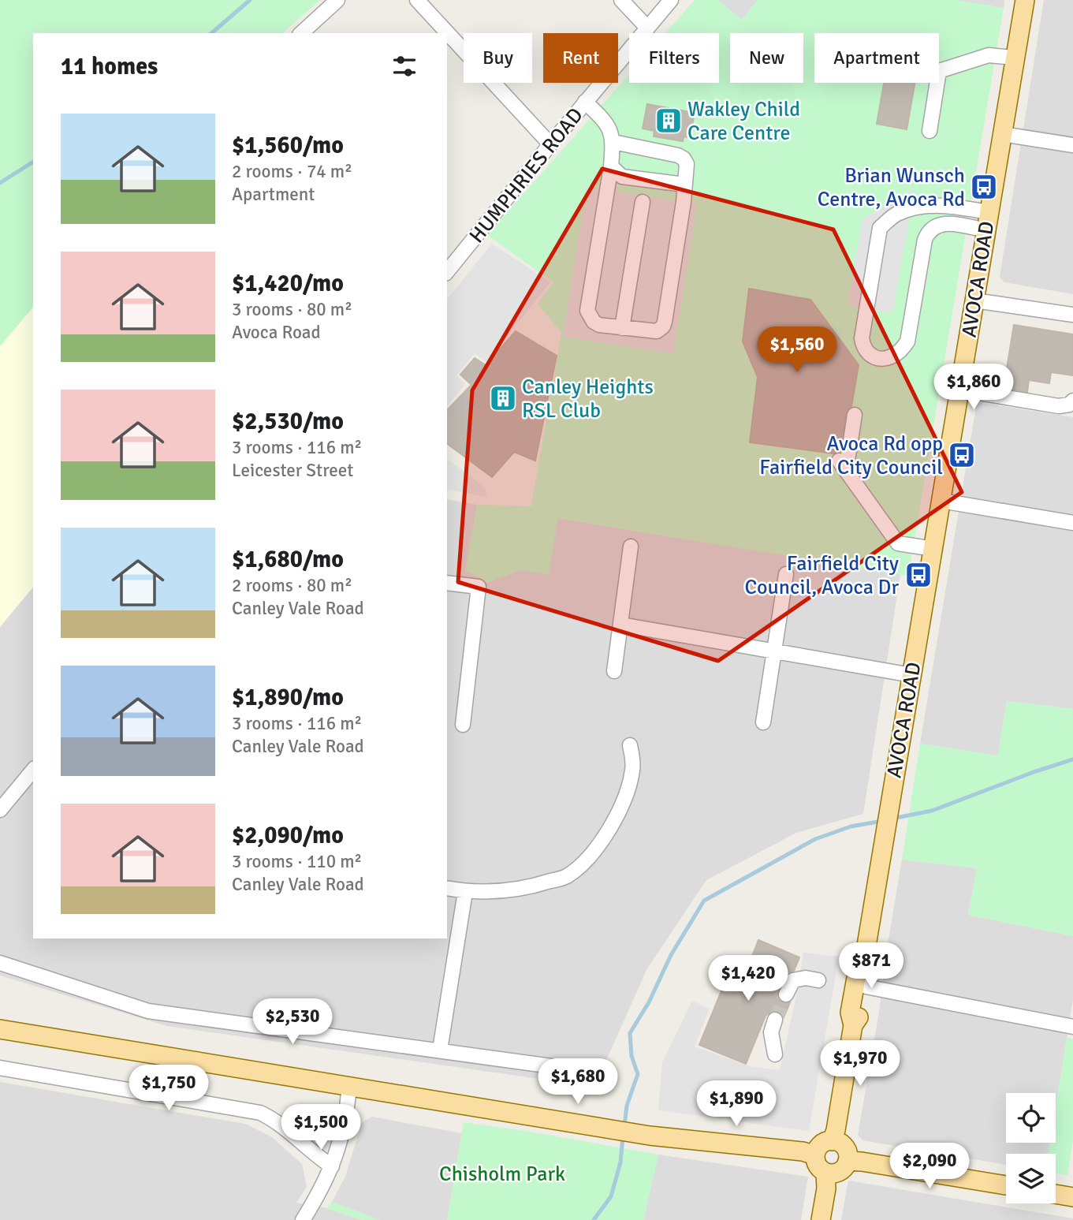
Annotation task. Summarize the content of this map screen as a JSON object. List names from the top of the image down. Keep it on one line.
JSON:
{"streets":{"main road":["AVOCA ROAD"],"street":["HUMPHRIES ROAD"]},"parks":["Chisholm Park"],"places":{"building":["Wakley Child Care Centre","Canley Heights RSL Club"],"bus stop":["Brian Wunsch Centre, Avoca Rd","Avoca Rd opp Fairfield City Council","Fairfield City Council, Avoca Dr"]},"page":{"chip":["Buy","Rent","Filters","New","Apartment"],"heading":"11 homes","list":[{"name":"$1,560/mo","note":"2 rooms · 74 m² · Apartment"},{"name":"$1,420/mo","note":"3 rooms · 80 m² · Avoca Road"},{"name":"$2,530/mo","note":"3 rooms · 116 m² · Leicester Street"},{"name":"$1,680/mo","note":"2 rooms · 80 m² · Canley Vale Road"},{"name":"$1,890/mo","note":"3 rooms · 116 m² · Canley Vale Road"},{"name":"$2,090/mo","note":"3 rooms · 110 m² · Canley Vale Road"}],"price":["$1,560","$1,860","$871","$1,420","$2,530","$1,970","$1,680","$1,750","$1,890","$1,500","$2,090"]}}
